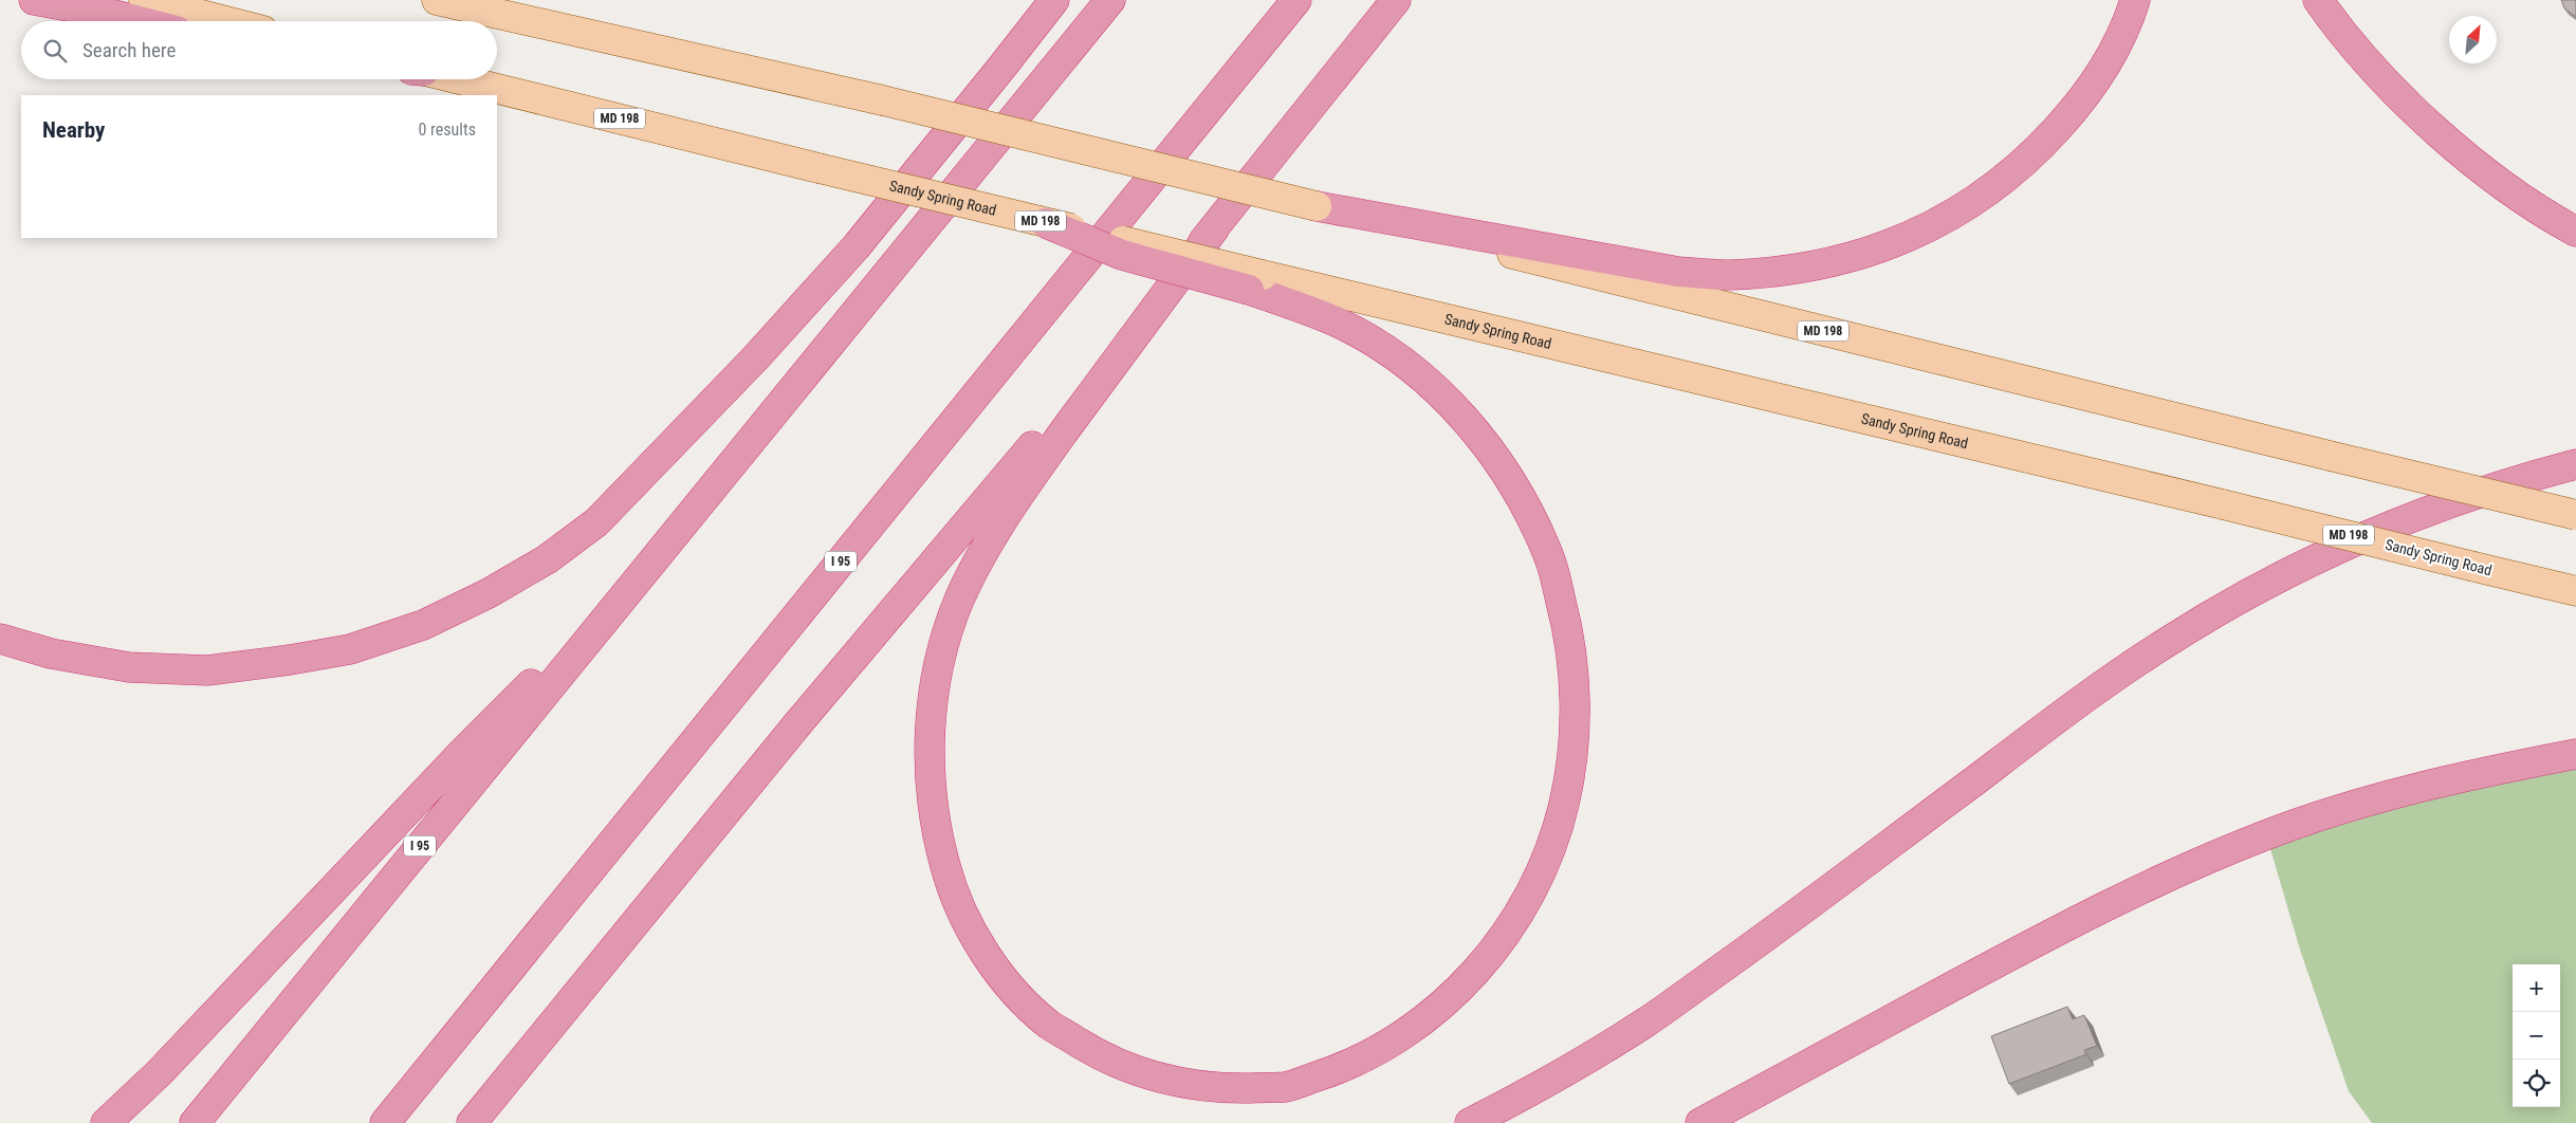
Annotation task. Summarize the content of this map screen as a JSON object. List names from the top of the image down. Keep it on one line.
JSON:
{"streets":{"highway":["I 95"],"main road":["MD 198","Sandy Spring Road"]},"north":"top right","page":{"search":"Search here","heading":["Nearby","0 results"],"map_buttons":["+","−"]}}
